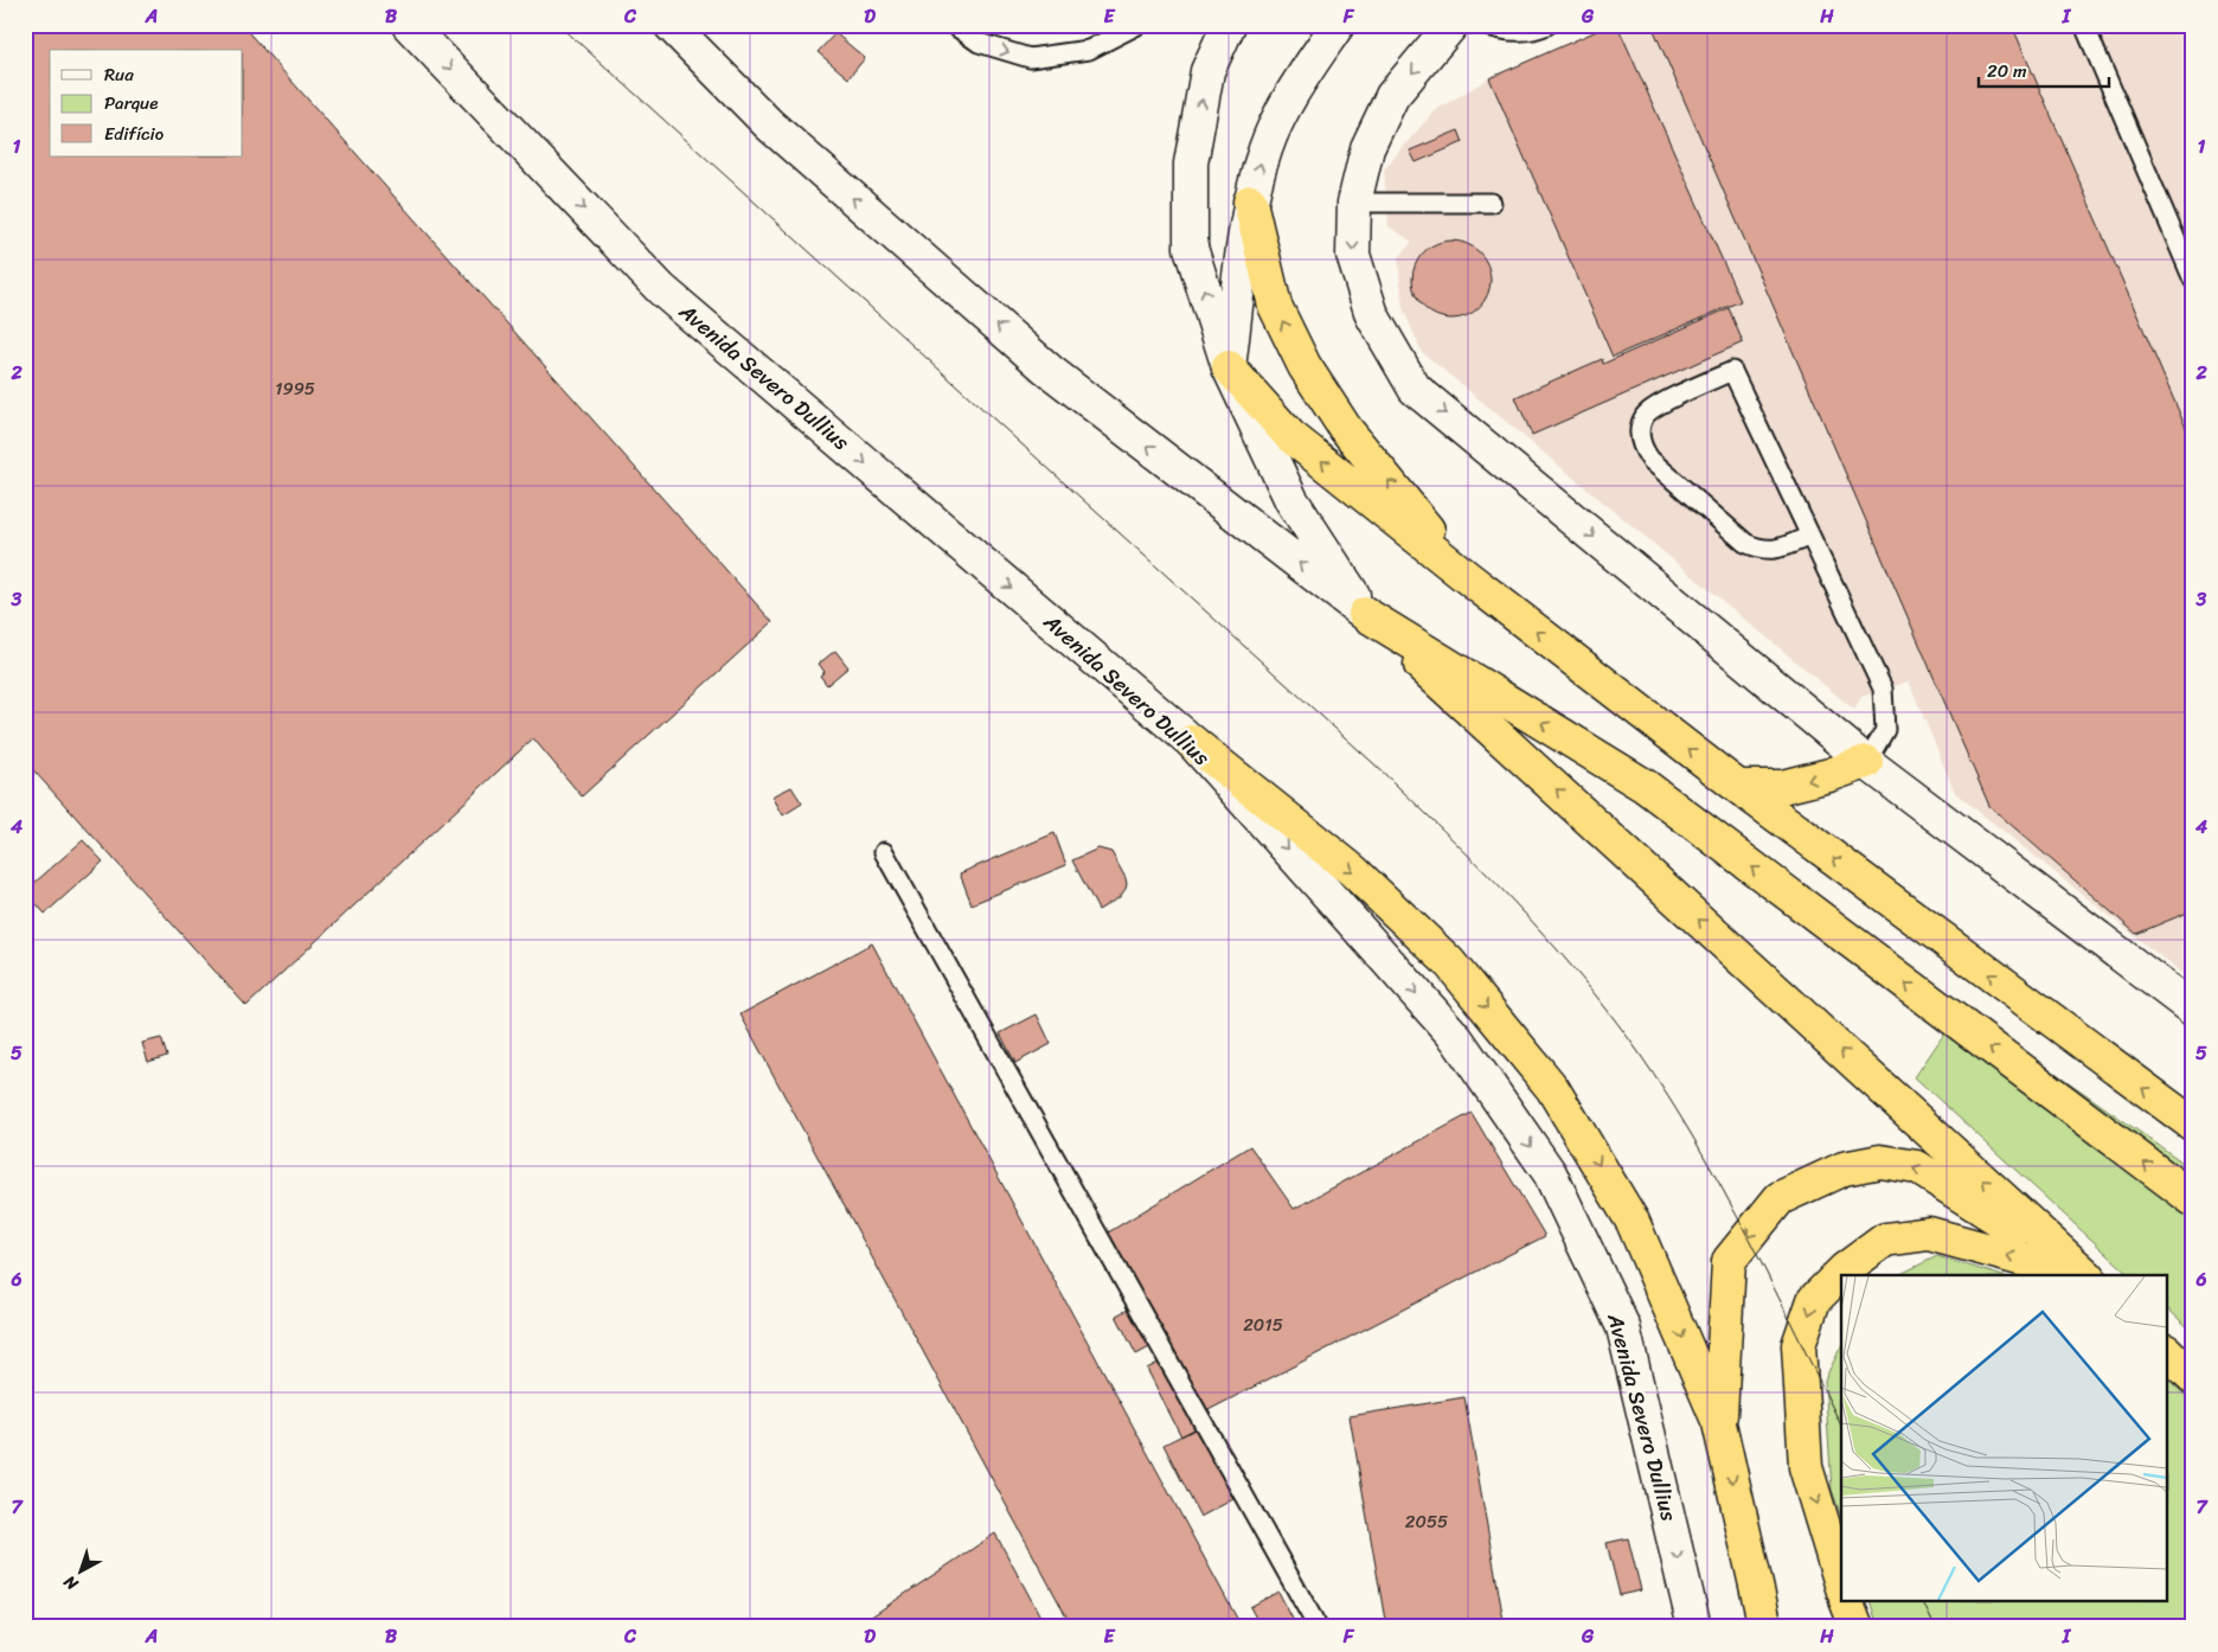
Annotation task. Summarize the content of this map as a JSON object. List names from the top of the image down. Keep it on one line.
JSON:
{"streets":{"street":["Avenida Severo Dullius"]},"house_numbers":["1995","2015","2055"],"legend":["Rua","Parque","Edifício"],"scale_bar":"20 m","north":"bottom left","grid":{"columns":["A","B","C","D","E","F","G","H","I"],"rows":["1","2","3","4","5","6","7"]}}
